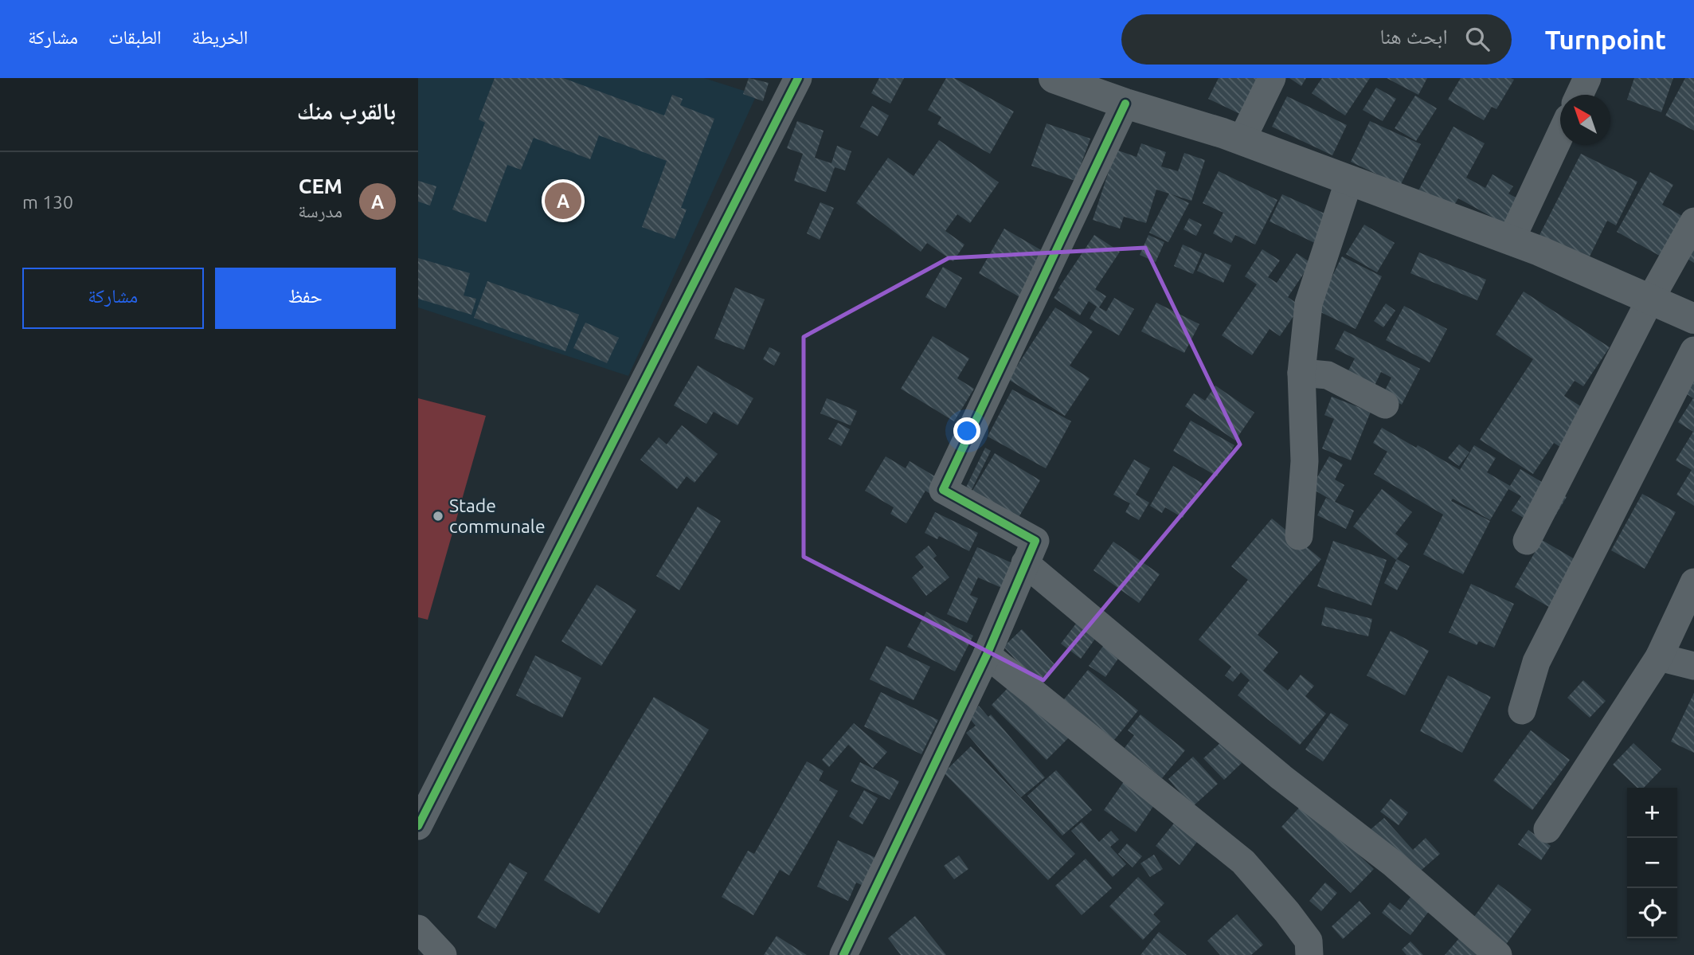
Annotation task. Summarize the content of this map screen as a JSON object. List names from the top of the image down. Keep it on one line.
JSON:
{"places":["Stade communale"],"north":"top left","page":{"header":"Turnpoint","search":"ابحث هنا","nav":["الخريطة","الطبقات","مشاركة"],"heading":"بالقرب منك","list":[{"mark":"A","name":"CEM","note":"مدرسة","value":"130 m"}],"pins":"A","buttons":["حفظ","مشاركة"],"map_buttons":["+","−"]}}
